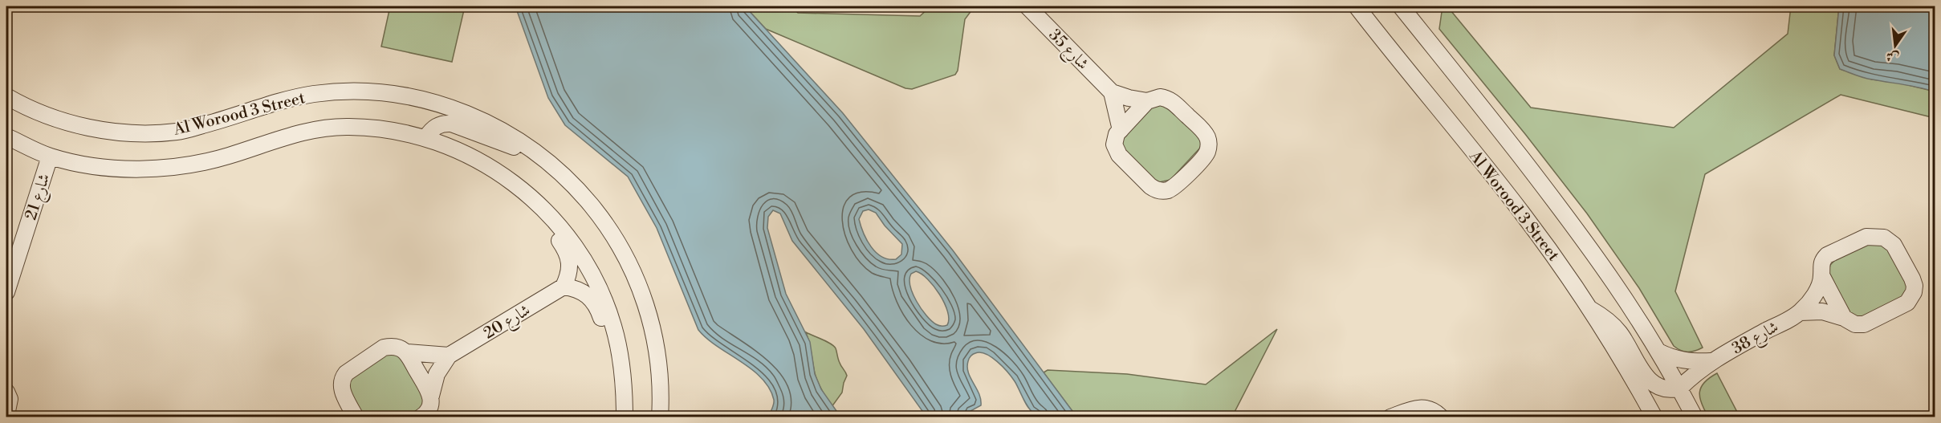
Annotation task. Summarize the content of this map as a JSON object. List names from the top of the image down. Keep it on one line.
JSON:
{"streets":{"street":["شارع 35","Al Worood 3 Street","شارع 21","شارع 20","شارع 38"]},"north":"bottom"}
